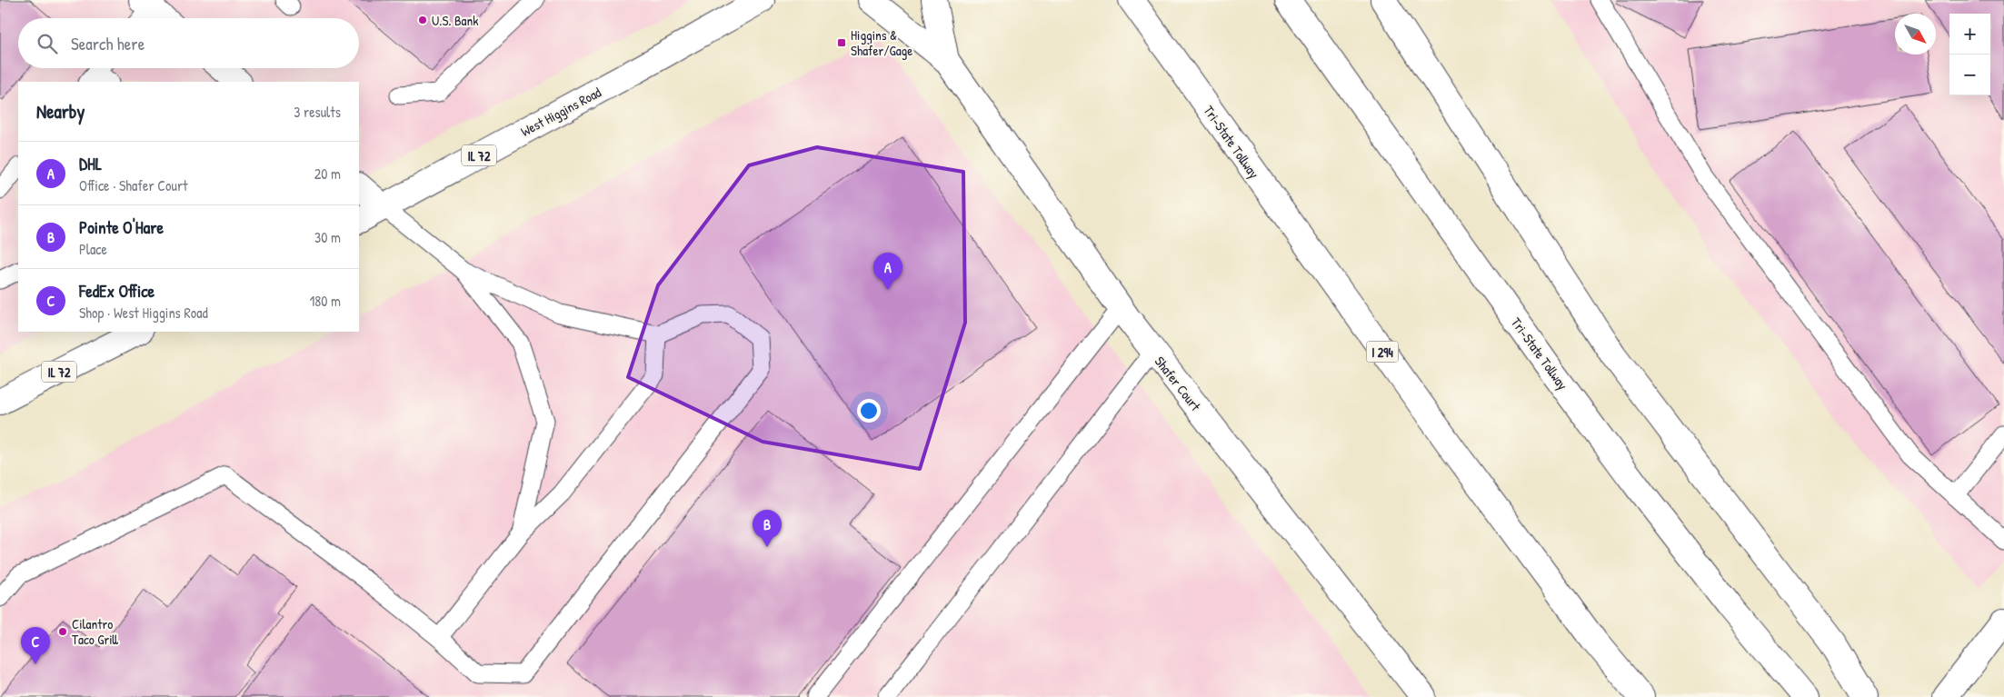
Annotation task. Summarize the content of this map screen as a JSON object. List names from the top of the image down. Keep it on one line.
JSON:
{"streets":{"main road":["West Higgins Road","Tri-State Tollway","IL 72","I 294","Shafer Court"]},"places":{"other":["U.S. Bank","Cilantro Taco Grill"],"transit":["Higgins & Shafer/Gage"]},"north":"bottom right","page":{"map_buttons":["+","−"],"search":"Search here","heading":["Nearby","3 results"],"list":[{"mark":"A","name":"DHL","note":"Office · Shafer Court","value":"20 m"},{"mark":"B","name":"Pointe O'Hare","note":"Place","value":"30 m"},{"mark":"C","name":"FedEx Office","note":"Shop · West Higgins Road","value":"180 m"}],"pins":["A","B","C"]}}
